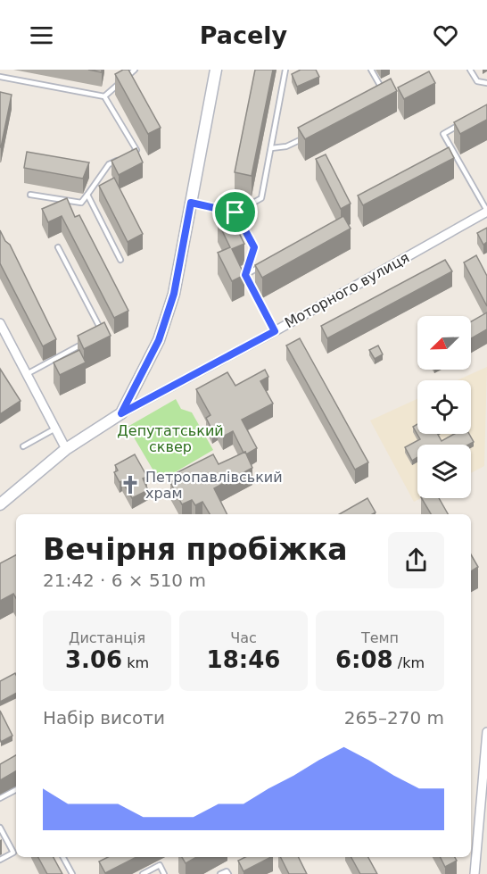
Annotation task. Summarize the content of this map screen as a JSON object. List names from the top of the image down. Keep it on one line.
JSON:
{"streets":{"street":["Моторного вулиця"]},"parks":["Депутатський сквер"],"places":{"church":["Петропавлівський храм"]},"north":"bottom left","page":{"header":"Pacely","heading":["Вечірня пробіжка","21:42 · 6 × 510 m"],"stats":[["Дистанція","3.06 km"],["Час","18:46"],["Темп","6:08 /km"]],"chart":["Набір висоти","265–270 m"]}}
